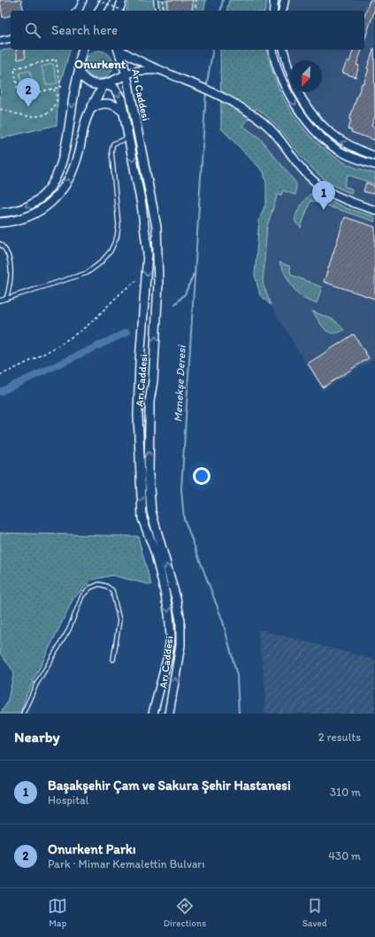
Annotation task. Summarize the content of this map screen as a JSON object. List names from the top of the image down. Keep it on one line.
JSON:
{"streets":{"main road":["Arı Caddesi"]},"districts":["Onurkent"],"water":["Menekşe Deresi"],"north":"bottom left","page":{"search":"Search here","pins":["2","1"],"heading":["Nearby","2 results"],"list":[{"mark":"1","name":"Başakşehir Çam ve Sakura Şehir Hastanesi","note":"Hospital","value":"310 m"},{"mark":"2","name":"Onurkent Parkı","note":"Park · Mimar Kemalettin Bulvarı","value":"430 m"}],"nav":["Map","Directions","Saved"]}}
